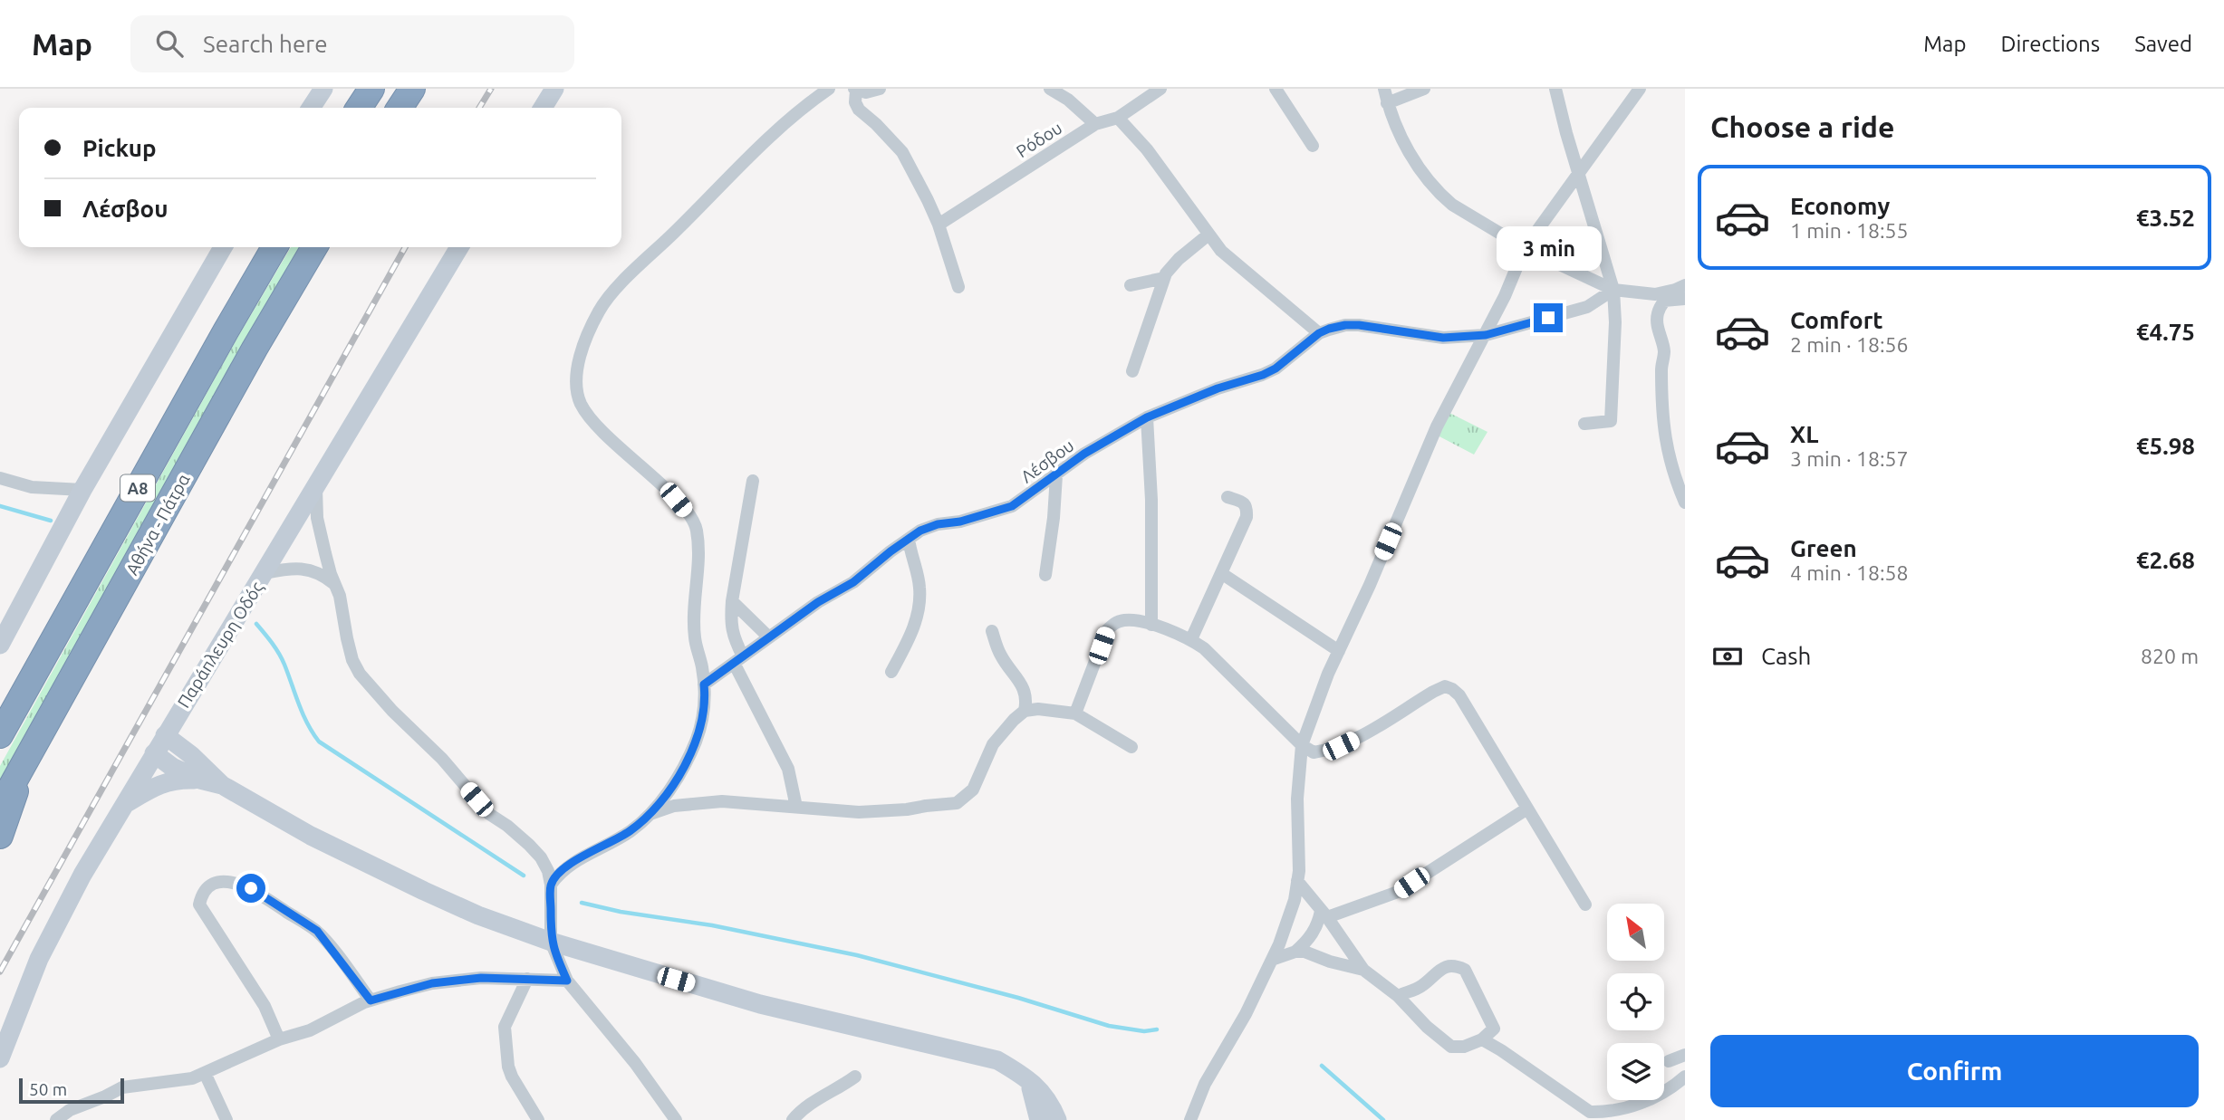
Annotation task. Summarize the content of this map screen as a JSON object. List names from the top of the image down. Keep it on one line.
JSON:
{"streets":{"highway":["Α8","Αθήνα - Πάτρα"],"street":["Ρόδου","Λέσβου","Παράπλευρη Οδός"]},"scale_bar":"50 m","north":"top left","page":{"header":"Map","search":"Search here","nav":["Map","Directions","Saved"],"heading":"Choose a ride","banner":["Pickup","Λέσβου"],"list":[{"name":"Economy","note":"1 min · 18:55","value":"€3.52"},{"name":"Comfort","note":"2 min · 18:56","value":"€4.75"},{"name":"XL","note":"3 min · 18:57","value":"€5.98"},{"name":"Green","note":"4 min · 18:58","value":"€2.68"}],"bubble":"3 min","pay":["Cash","820 m"],"buttons":"Confirm","scale":"50 m"}}
